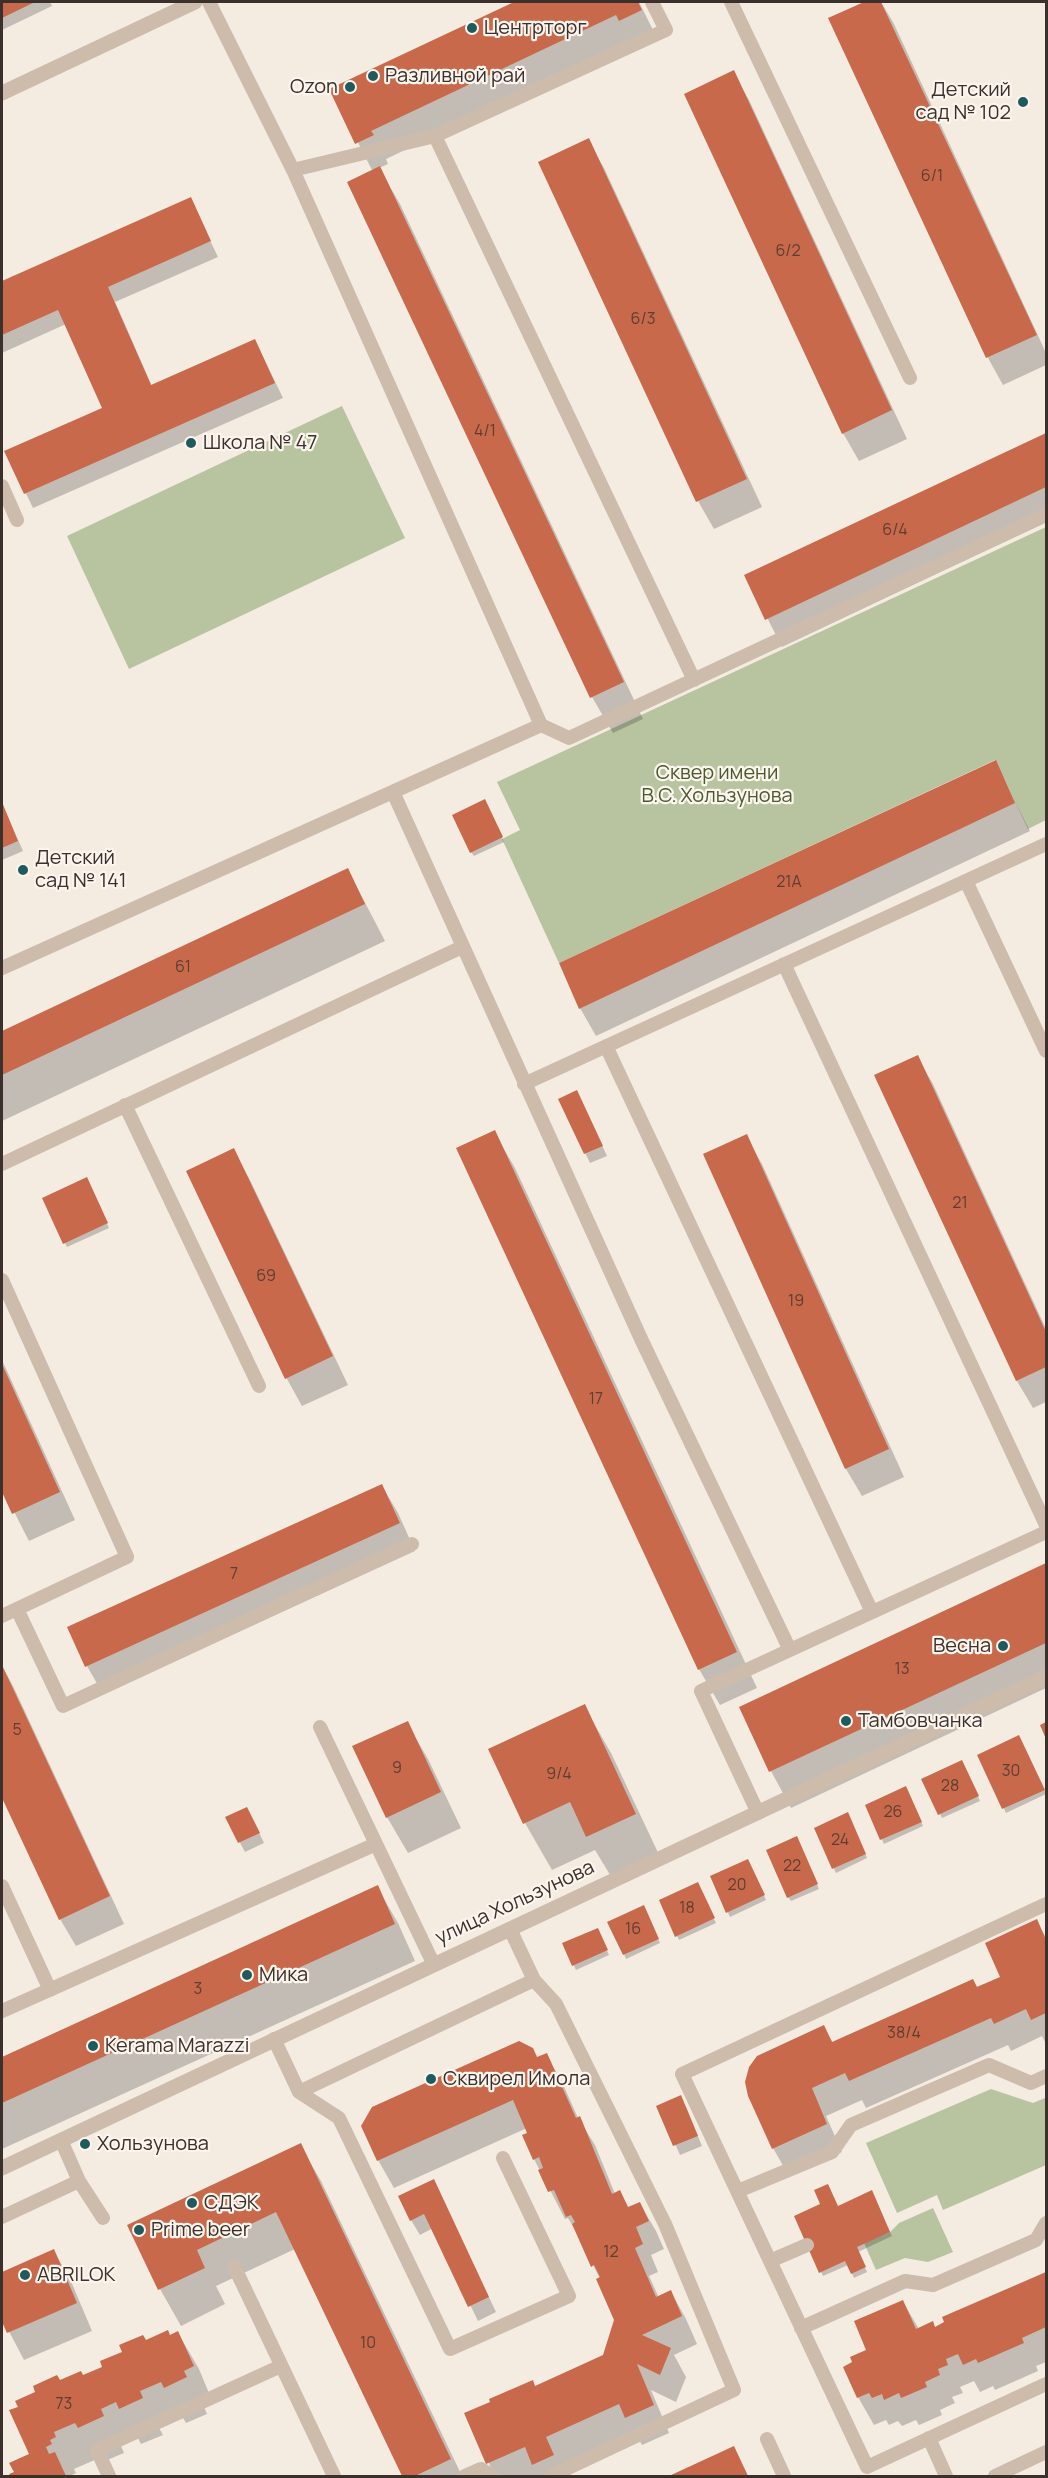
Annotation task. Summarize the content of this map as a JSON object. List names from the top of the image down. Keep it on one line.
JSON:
{"streets":{"street":["улица Хользунова"]},"parks":["Сквер имени В.С. Хользунова"],"places":["Центрторг","Разливной рай","Ozon","Детский сад № 102","Школа № 47","Детский сад № 141","Весна","Тамбовчанка","Мика","Kerama Marazzi","Сквирел Имола","Хользунова","СДЭК","Prime beer","ABRILOK"],"house_numbers":["6/1","6/2","6/3","4/1","6/4","21А","61","21","69","19","17","7","13","5","9","30","9/4","28","26","24","22","20","18","16","3","38/4","12","10","73"]}
